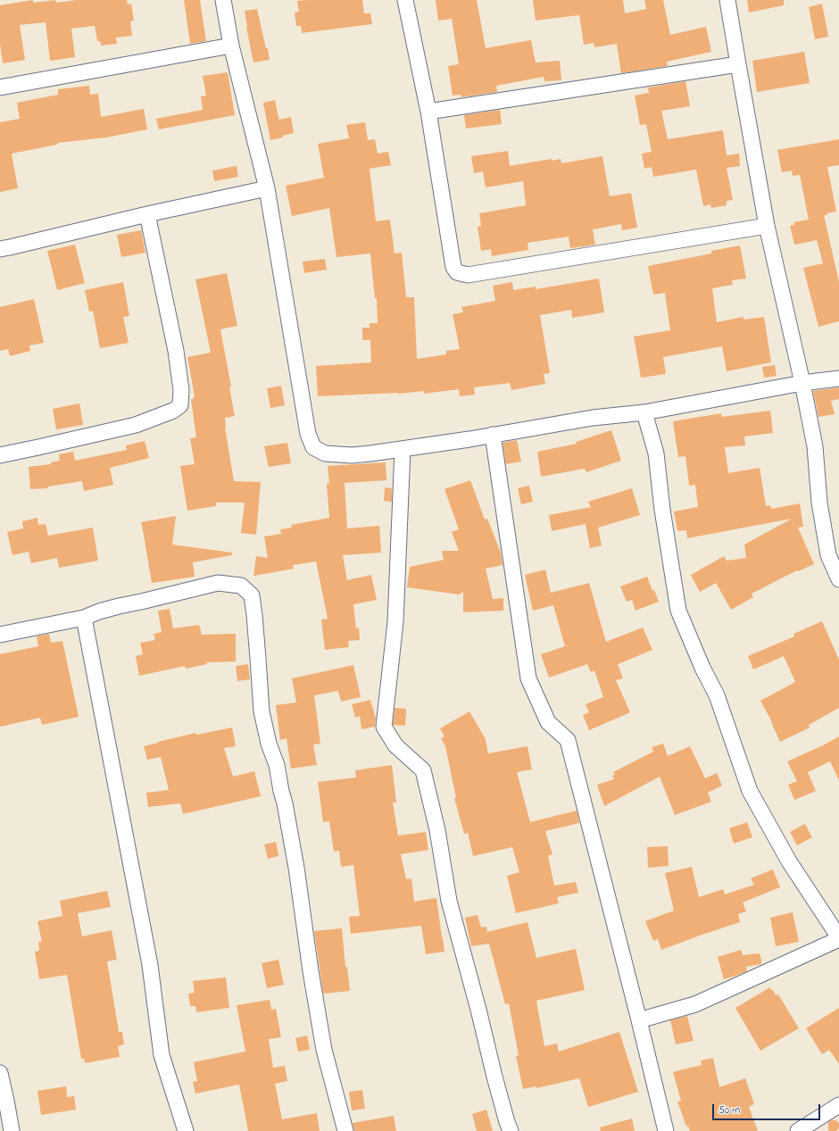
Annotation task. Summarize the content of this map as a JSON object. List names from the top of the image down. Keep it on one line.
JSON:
{"scale_bar":"50 m"}
